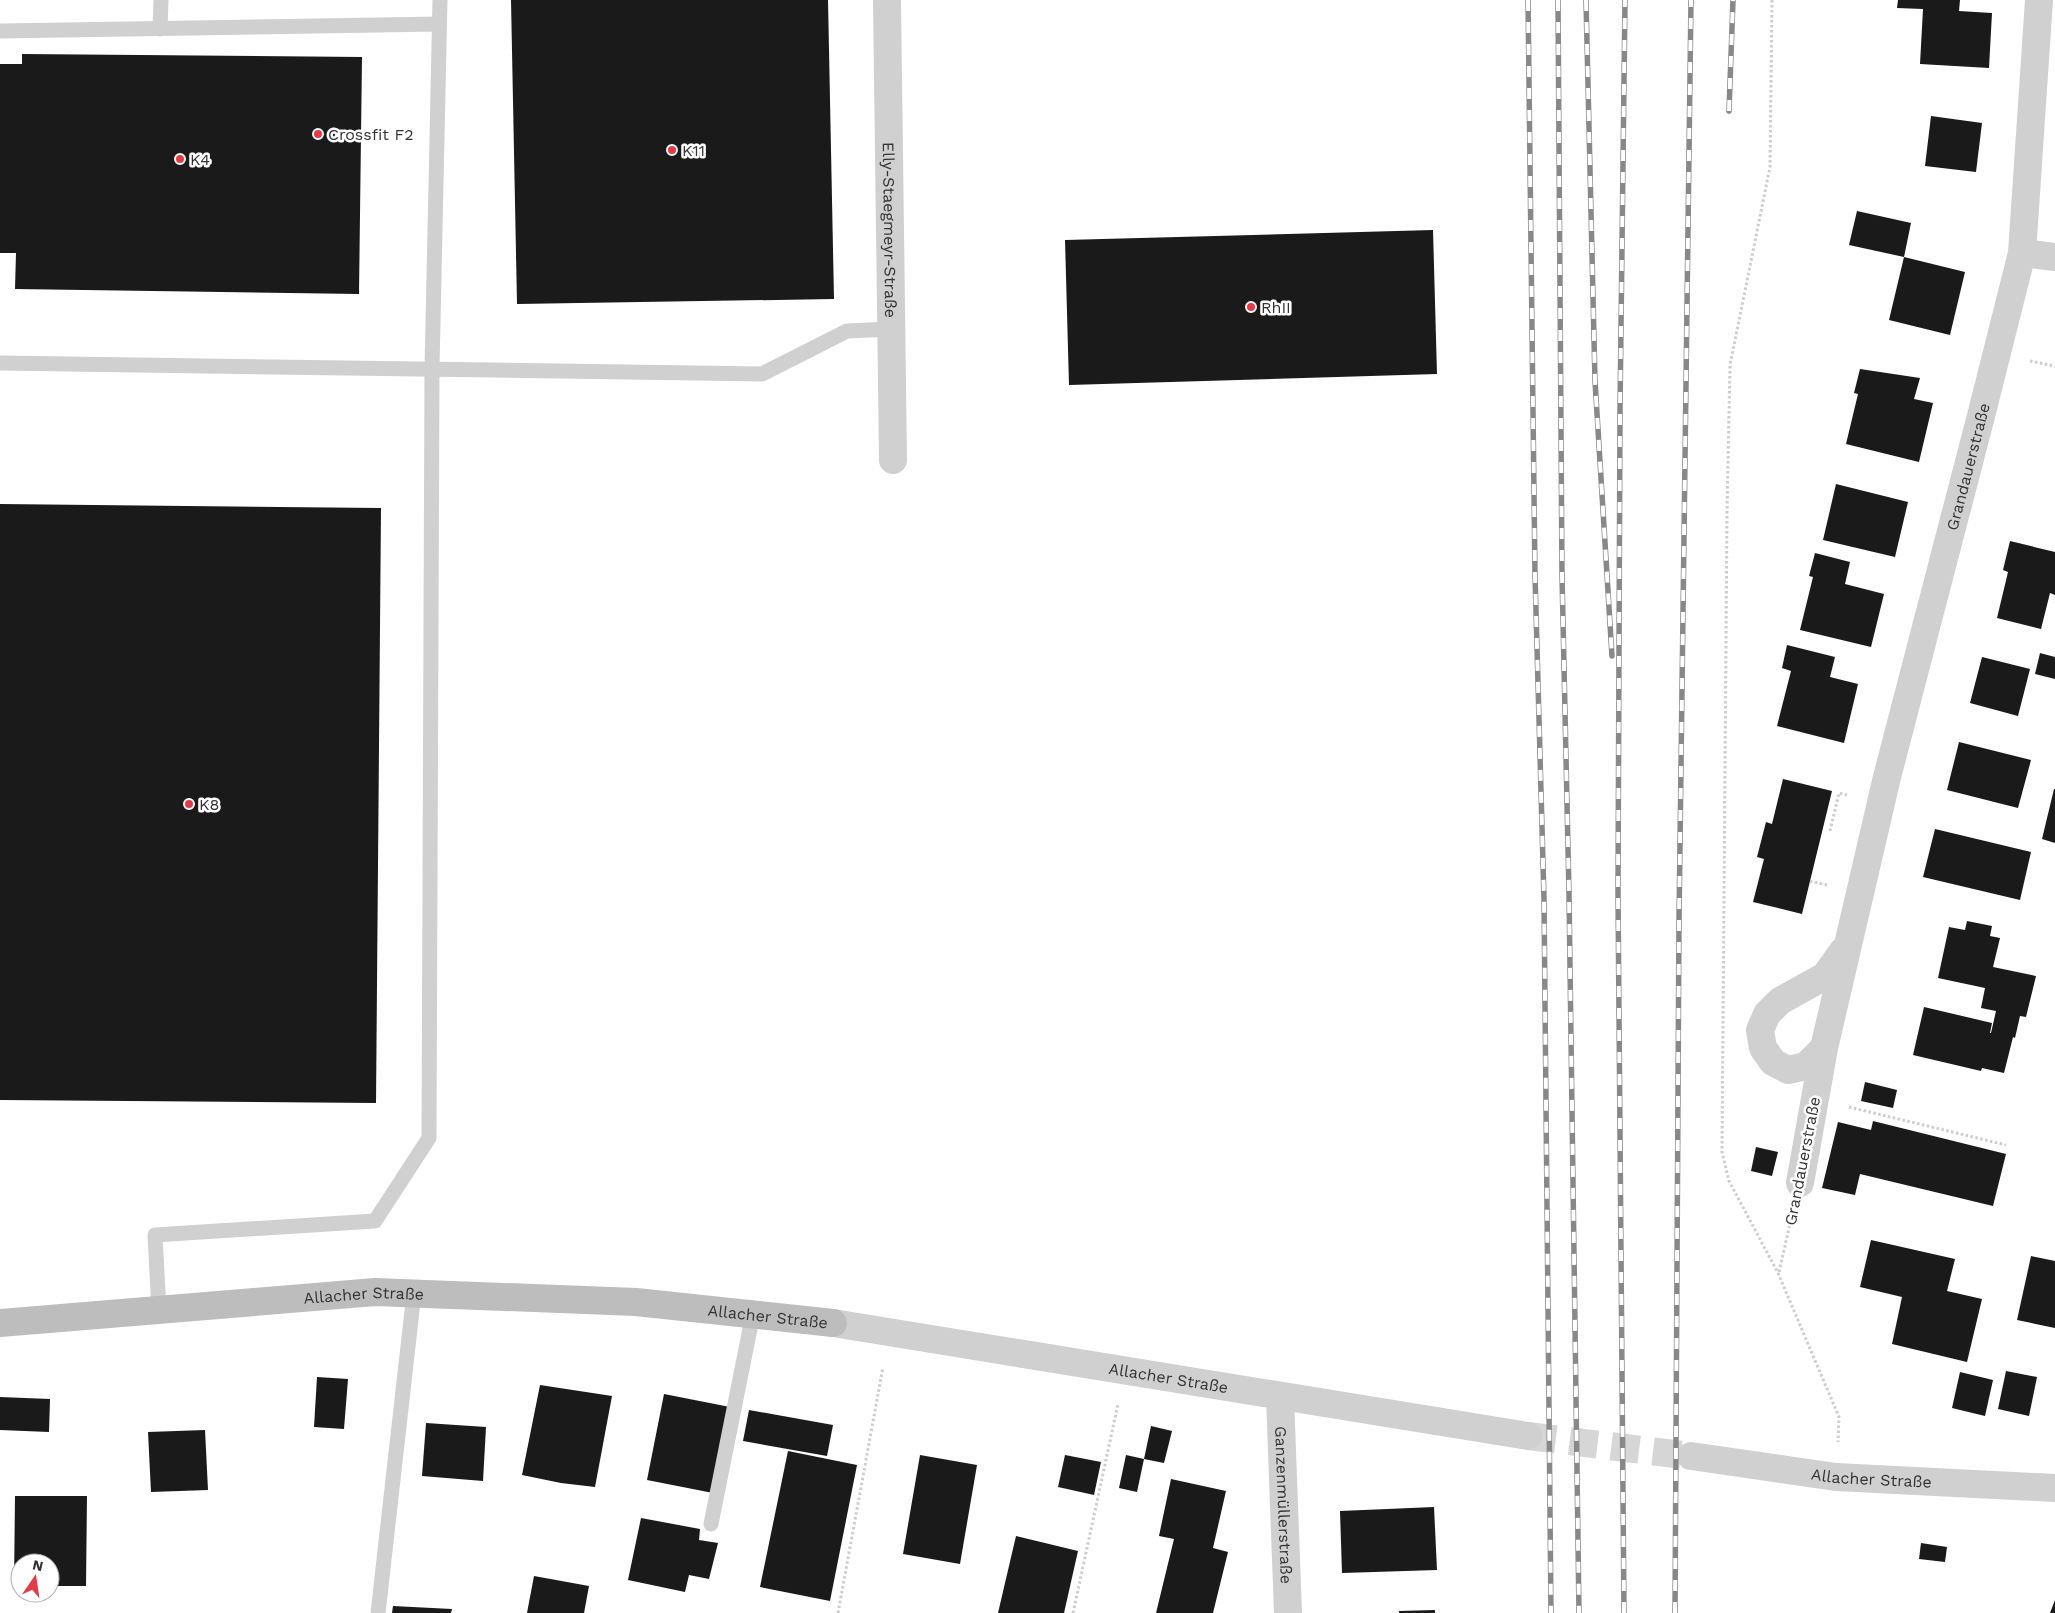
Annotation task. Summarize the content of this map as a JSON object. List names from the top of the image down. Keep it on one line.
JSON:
{"streets":{"street":["Elly-Staegmeyr-Straße","Grandauerstraße","Allacher Straße","Ganzenmüllerstraße"]},"crossings":[["Allacher Straße","Ganzenmüllerstraße"]],"places":["Crossfit F2","K11","K4","RhII","K8"],"north":"top"}
